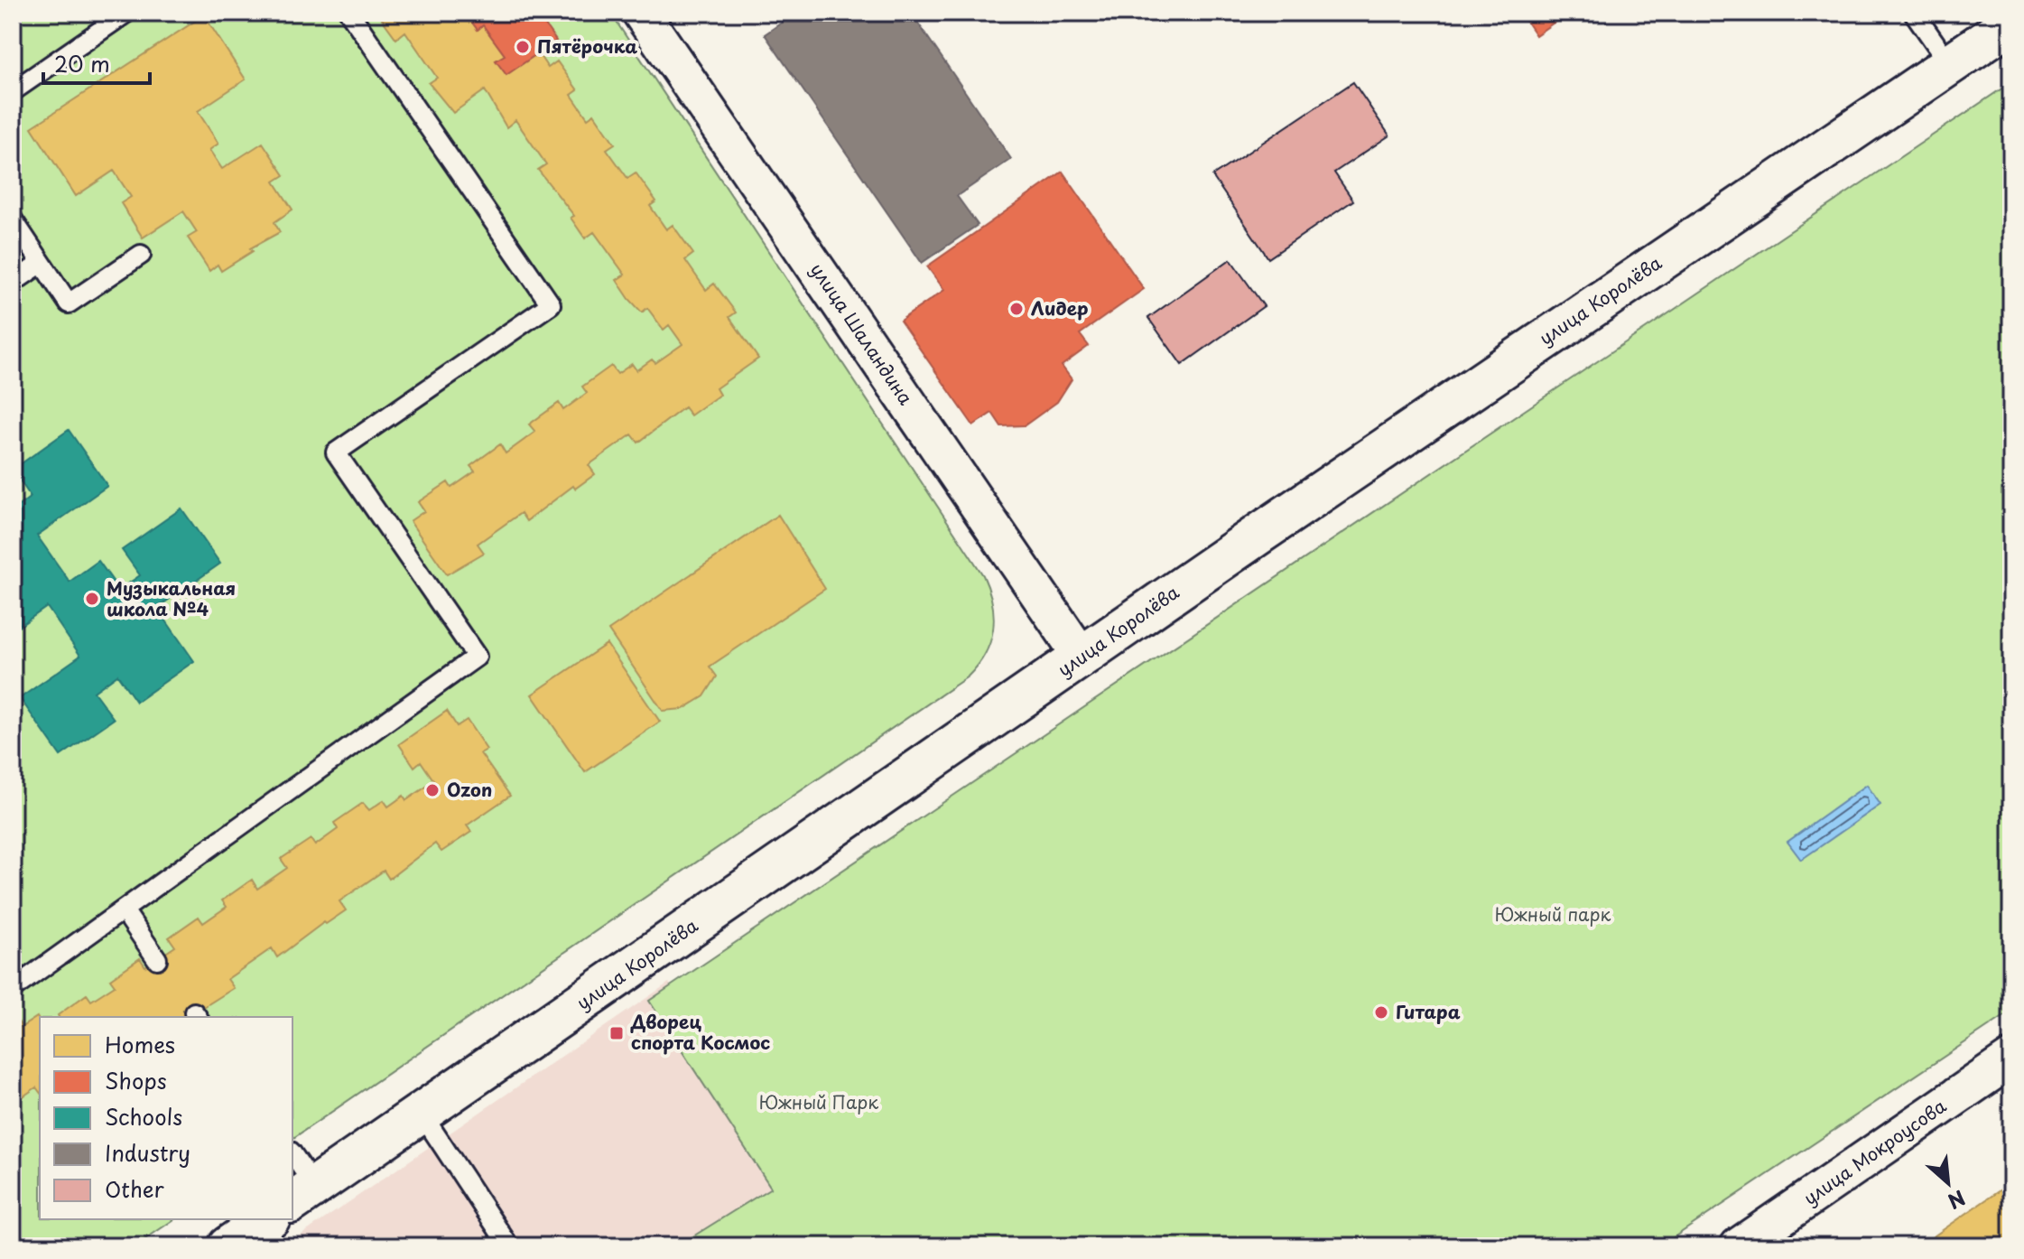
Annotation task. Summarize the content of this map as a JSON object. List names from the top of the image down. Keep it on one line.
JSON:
{"streets":{"street":["улица Королёва","улица Шаландина","улица Мокроусова"]},"crossings":[["улица Королёва","улица Шаландина"]],"parks":["Южный парк","Южный Парк"],"places":{"other":["Пятёрочка","Лидер","Музыкальная школа №4","Ozon","Гитара"],"transit":["Дворец спорта Космос"]},"legend":["Homes","Shops","Schools","Industry","Other"],"scale_bar":"20 m","north":"bottom right"}
